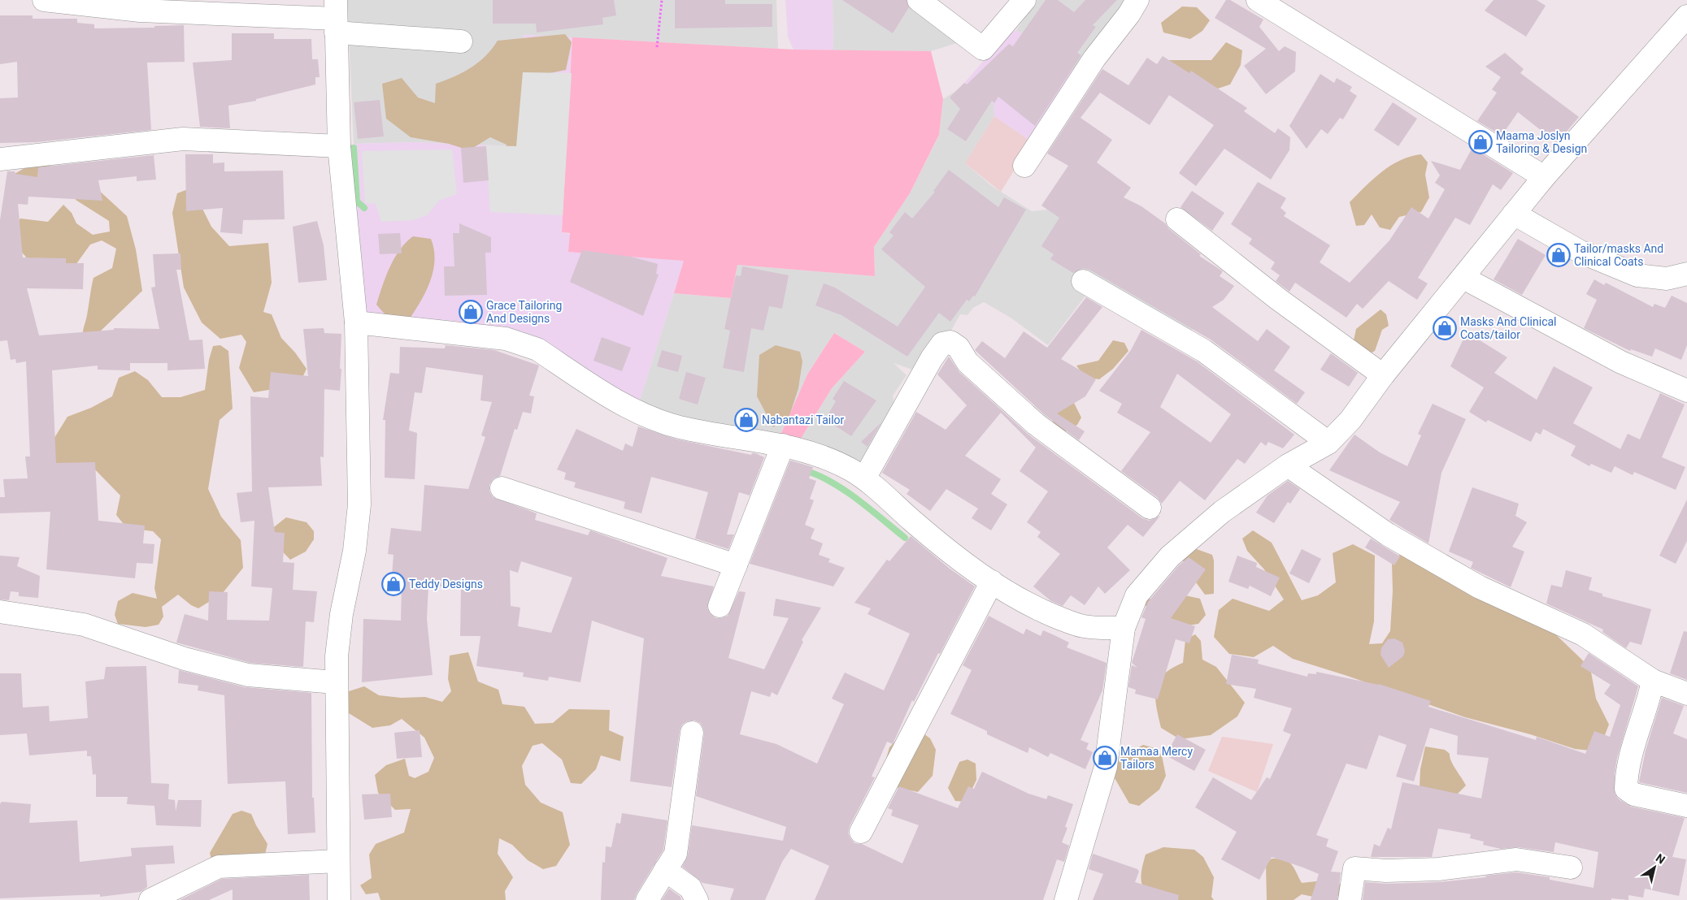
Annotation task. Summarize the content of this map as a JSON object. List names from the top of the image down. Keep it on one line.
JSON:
{"places":{"shop":["Maama Joslyn Tailoring & Design","Tailor/masks And Clinical Coats","Grace Tailoring And Designs","Masks And Clinical Coats/tailor","Nabantazi Tailor","Teddy Designs","Mamaa Mercy Tailors"]},"north":"top right"}
